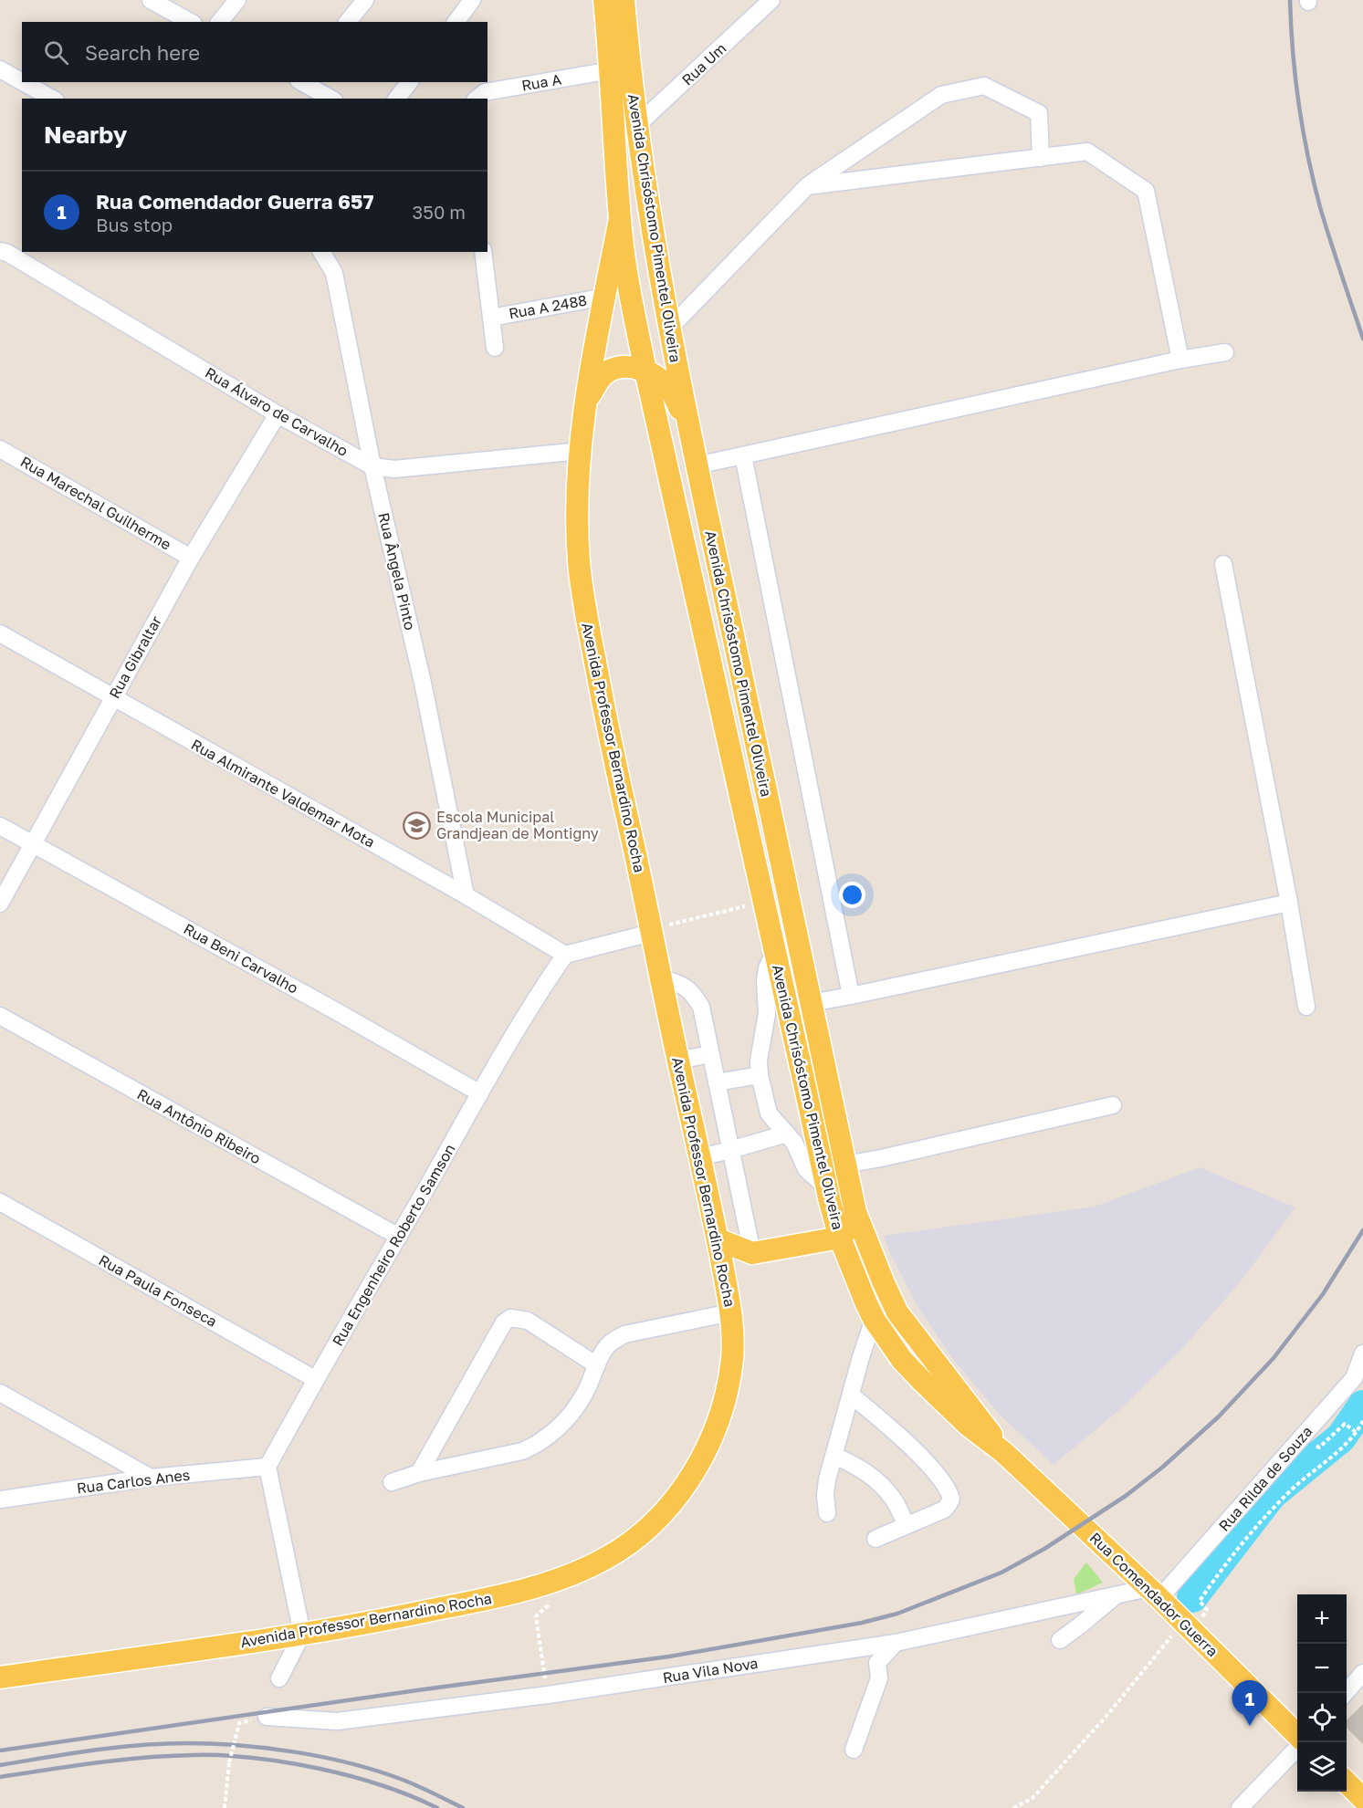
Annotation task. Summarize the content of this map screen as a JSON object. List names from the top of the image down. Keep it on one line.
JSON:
{"streets":{"main road":["Avenida Chrisóstomo Pimentel Oliveira","Avenida Professor Bernardino Rocha","Rua Comendador Guerra"],"street":["Rua Um","Rua A","Rua A 2488","Rua Álvaro de Carvalho","Rua Marechal Guilherme","Rua Ângela Pinto","Rua Gibraltar","Rua Almirante Valdemar Mota","Rua Beni Carvalho","Rua Antônio Ribeiro","Rua Engenheiro Roberto Samson","Rua Paula Fonseca","Rua Rilda de Souza","Rua Carlos Anes","Rua Vila Nova"]},"crossings":[["Rua Um","Avenida Chrisóstomo Pimentel Oliveira"],["Rua A","Avenida Chrisóstomo Pimentel Oliveira"],["Avenida Chrisóstomo Pimentel Oliveira","Avenida Professor Bernardino Rocha"],["Avenida Chrisóstomo Pimentel Oliveira","Rua Comendador Guerra"],["Rua A 2488","Avenida Professor Bernardino Rocha"],["Rua Álvaro de Carvalho","Rua Ângela Pinto"],["Rua Álvaro de Carvalho","Rua Gibraltar"],["Rua Álvaro de Carvalho","Avenida Professor Bernardino Rocha"],["Rua Marechal Guilherme","Rua Gibraltar"],["Rua Ângela Pinto","Rua Almirante Valdemar Mota"],["Rua Gibraltar","Rua Almirante Valdemar Mota"],["Rua Gibraltar","Rua Beni Carvalho"],["Rua Almirante Valdemar Mota","Rua Engenheiro Roberto Samson"],["Rua Beni Carvalho","Rua Engenheiro Roberto Samson"],["Rua Antônio Ribeiro","Rua Engenheiro Roberto Samson"],["Rua Engenheiro Roberto Samson","Rua Paula Fonseca"],["Rua Engenheiro Roberto Samson","Rua Carlos Anes"],["Rua Rilda de Souza","Rua Comendador Guerra"],["Rua Rilda de Souza","Rua Vila Nova"],["Rua Comendador Guerra","Rua Vila Nova"]],"places":{"school or university":["Escola Municipal Grandjean de Montigny"]},"page":{"search":"Search here","heading":"Nearby","list":[{"mark":"1","name":"Rua Comendador Guerra 657","note":"Bus stop","value":"350 m"}],"map_buttons":["+","−"],"pins":"1"}}
